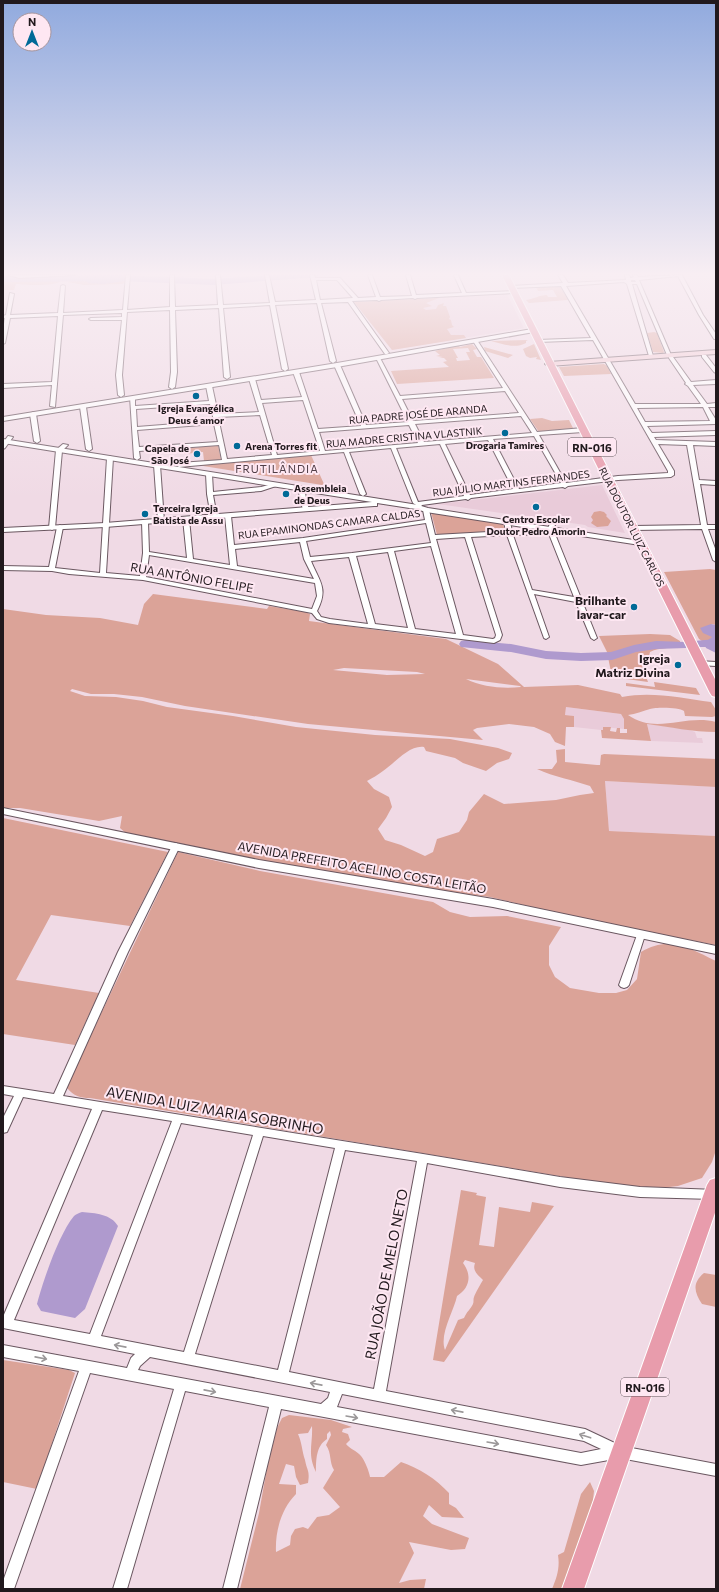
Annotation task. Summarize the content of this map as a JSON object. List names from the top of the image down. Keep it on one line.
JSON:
{"streets":{"main road":["RN-016","RUA DOUTOR LUIZ CARLOS"],"street":["RUA PADRE JOSÉ DE ARANDA","RUA MADRE CRISTINA VLASTNIK","RUA JÚLIO MARTINS FERNANDES","RUA EPAMINONDAS CAMARA CALDAS","RUA ANTÔNIO FELIPE","AVENIDA PREFEITO ACELINO COSTA LEITÃO","AVENIDA LUIZ MARIA SOBRINHO","RUA JOÃO DE MELO NETO"]},"crossings":[["RUA MADRE CRISTINA VLASTNIK","RUA DOUTOR LUIZ CARLOS"],["RN-016","AVENIDA LUIZ MARIA SOBRINHO"],["RUA JÚLIO MARTINS FERNANDES","RUA DOUTOR LUIZ CARLOS"],["AVENIDA LUIZ MARIA SOBRINHO","RUA JOÃO DE MELO NETO"]],"districts":["FRUTILÂNDIA"],"places":["Igreja Evangélica Deus é amor","Drogaria Tamires","Arena Torres fit","Capela de São José","Assembleia de Deus","Centro Escolar Doutor Pedro Amorin","Terceira Igreja Batista de Assu","Brilhante lavar-car","Igreja Matriz Divina"],"north":"top"}
